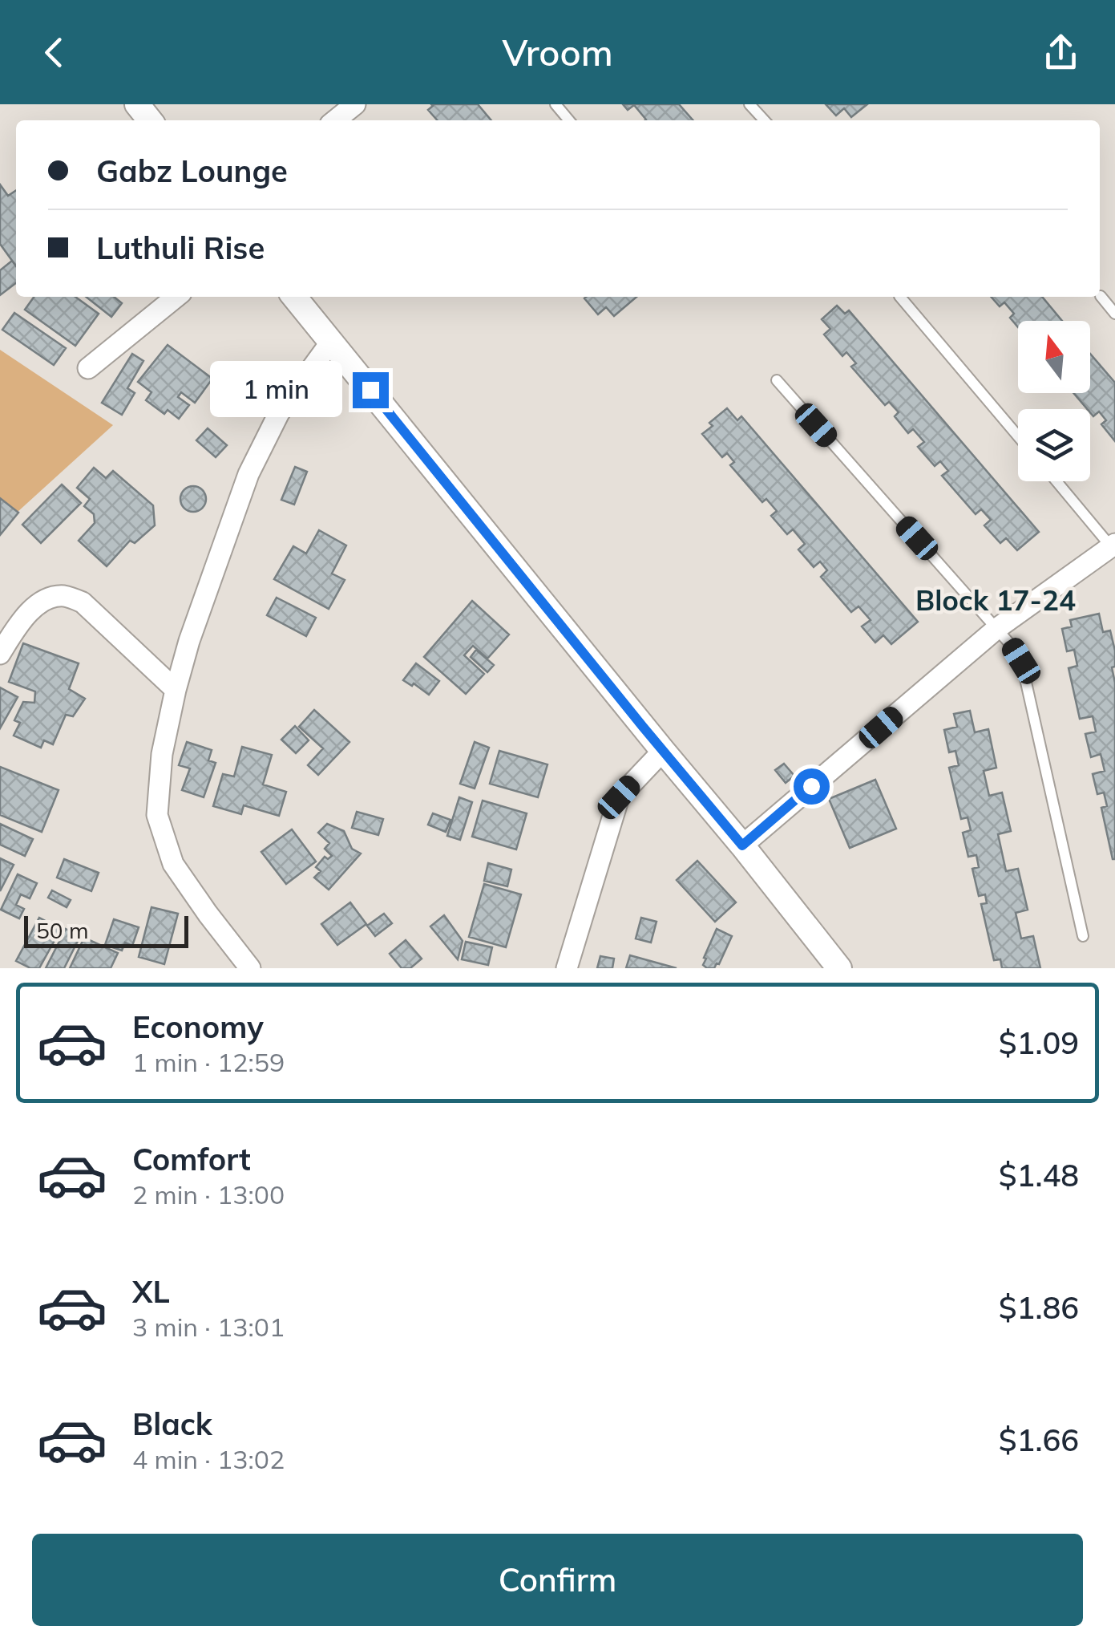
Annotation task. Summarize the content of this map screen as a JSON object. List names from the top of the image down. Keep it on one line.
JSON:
{"districts":["Block 17-24"],"scale_bar":"50 m","north":"top","page":{"header":"Vroom","banner":["Gabz Lounge","Luthuli Rise"],"bubble":"1 min","scale":"50 m","list":[{"name":"Economy","note":"1 min · 12:59","value":"$1.09"},{"name":"Comfort","note":"2 min · 13:00","value":"$1.48"},{"name":"XL","note":"3 min · 13:01","value":"$1.86"},{"name":"Black","note":"4 min · 13:02","value":"$1.66"}],"buttons":"Confirm"}}
